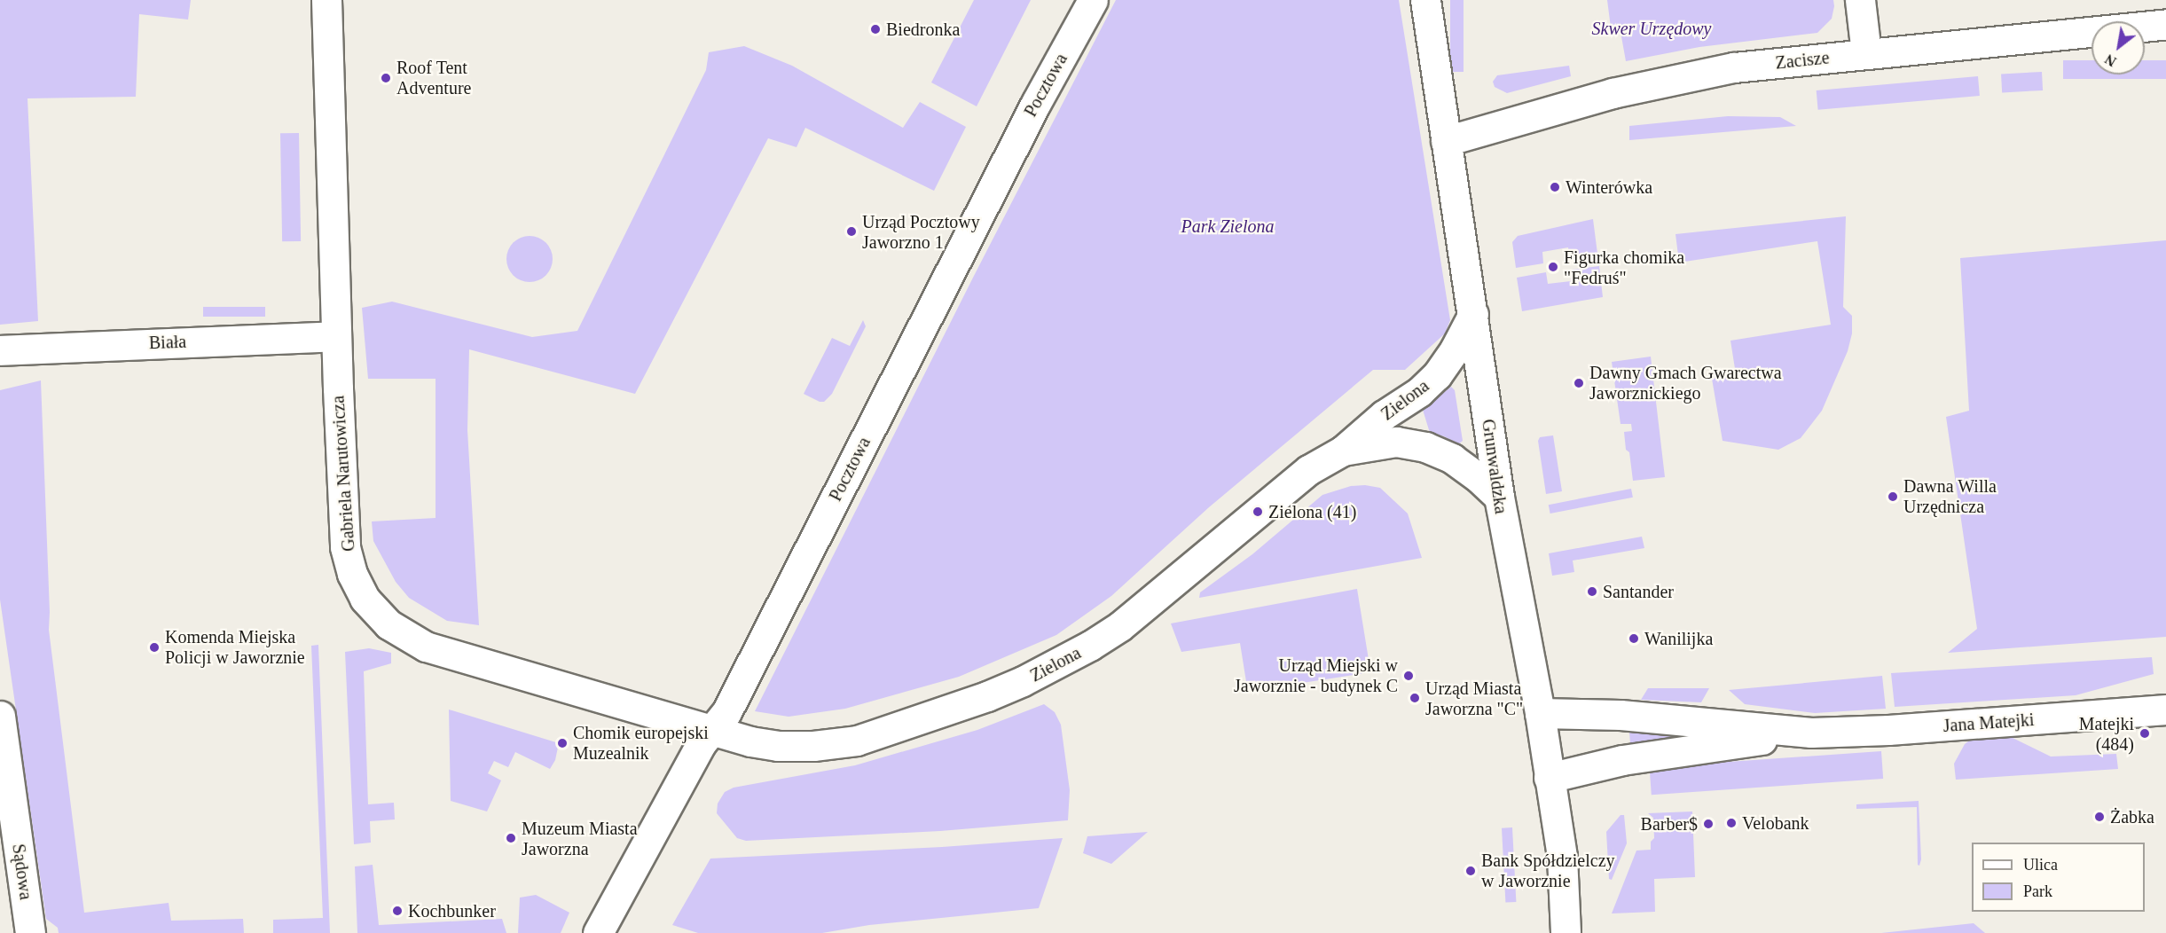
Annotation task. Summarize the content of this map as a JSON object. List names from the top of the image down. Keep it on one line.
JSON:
{"streets":{"street":["Zacisze","Pocztowa","Biała","Zielona","Grunwaldzka","Gabriela Narutowicza","Jana Matejki","Sądowa"]},"crossings":[["Zacisze","Grunwaldzka"],["Pocztowa","Zielona"],["Pocztowa","Gabriela Narutowicza"],["Biała","Gabriela Narutowicza"],["Zielona","Grunwaldzka"],["Zielona","Gabriela Narutowicza"],["Grunwaldzka","Jana Matejki"]],"parks":["Skwer Urzędowy","Park Zielona"],"places":["Biedronka","Roof Tent Adventure","Winterówka","Urząd Pocztowy Jaworzno 1","Figurka chomika \"Fedruś\"","Dawny Gmach Gwarectwa Jaworznickiego","Dawna Willa Urzędnicza","Zielona (41)","Santander","Wanilijka","Komenda Miejska Policji w Jaworznie","Urząd Miejski w Jaworznie - budynek C","Urząd Miasta Jaworzna \"C\"","Matejki (484)","Chomik europejski Muzealnik","Żabka","Velobank","Barber$","Muzeum Miasta Jaworzna","Bank Spółdzielczy w Jaworznie","Kochbunker"],"legend":["Ulica","Park"],"north":"bottom left"}
